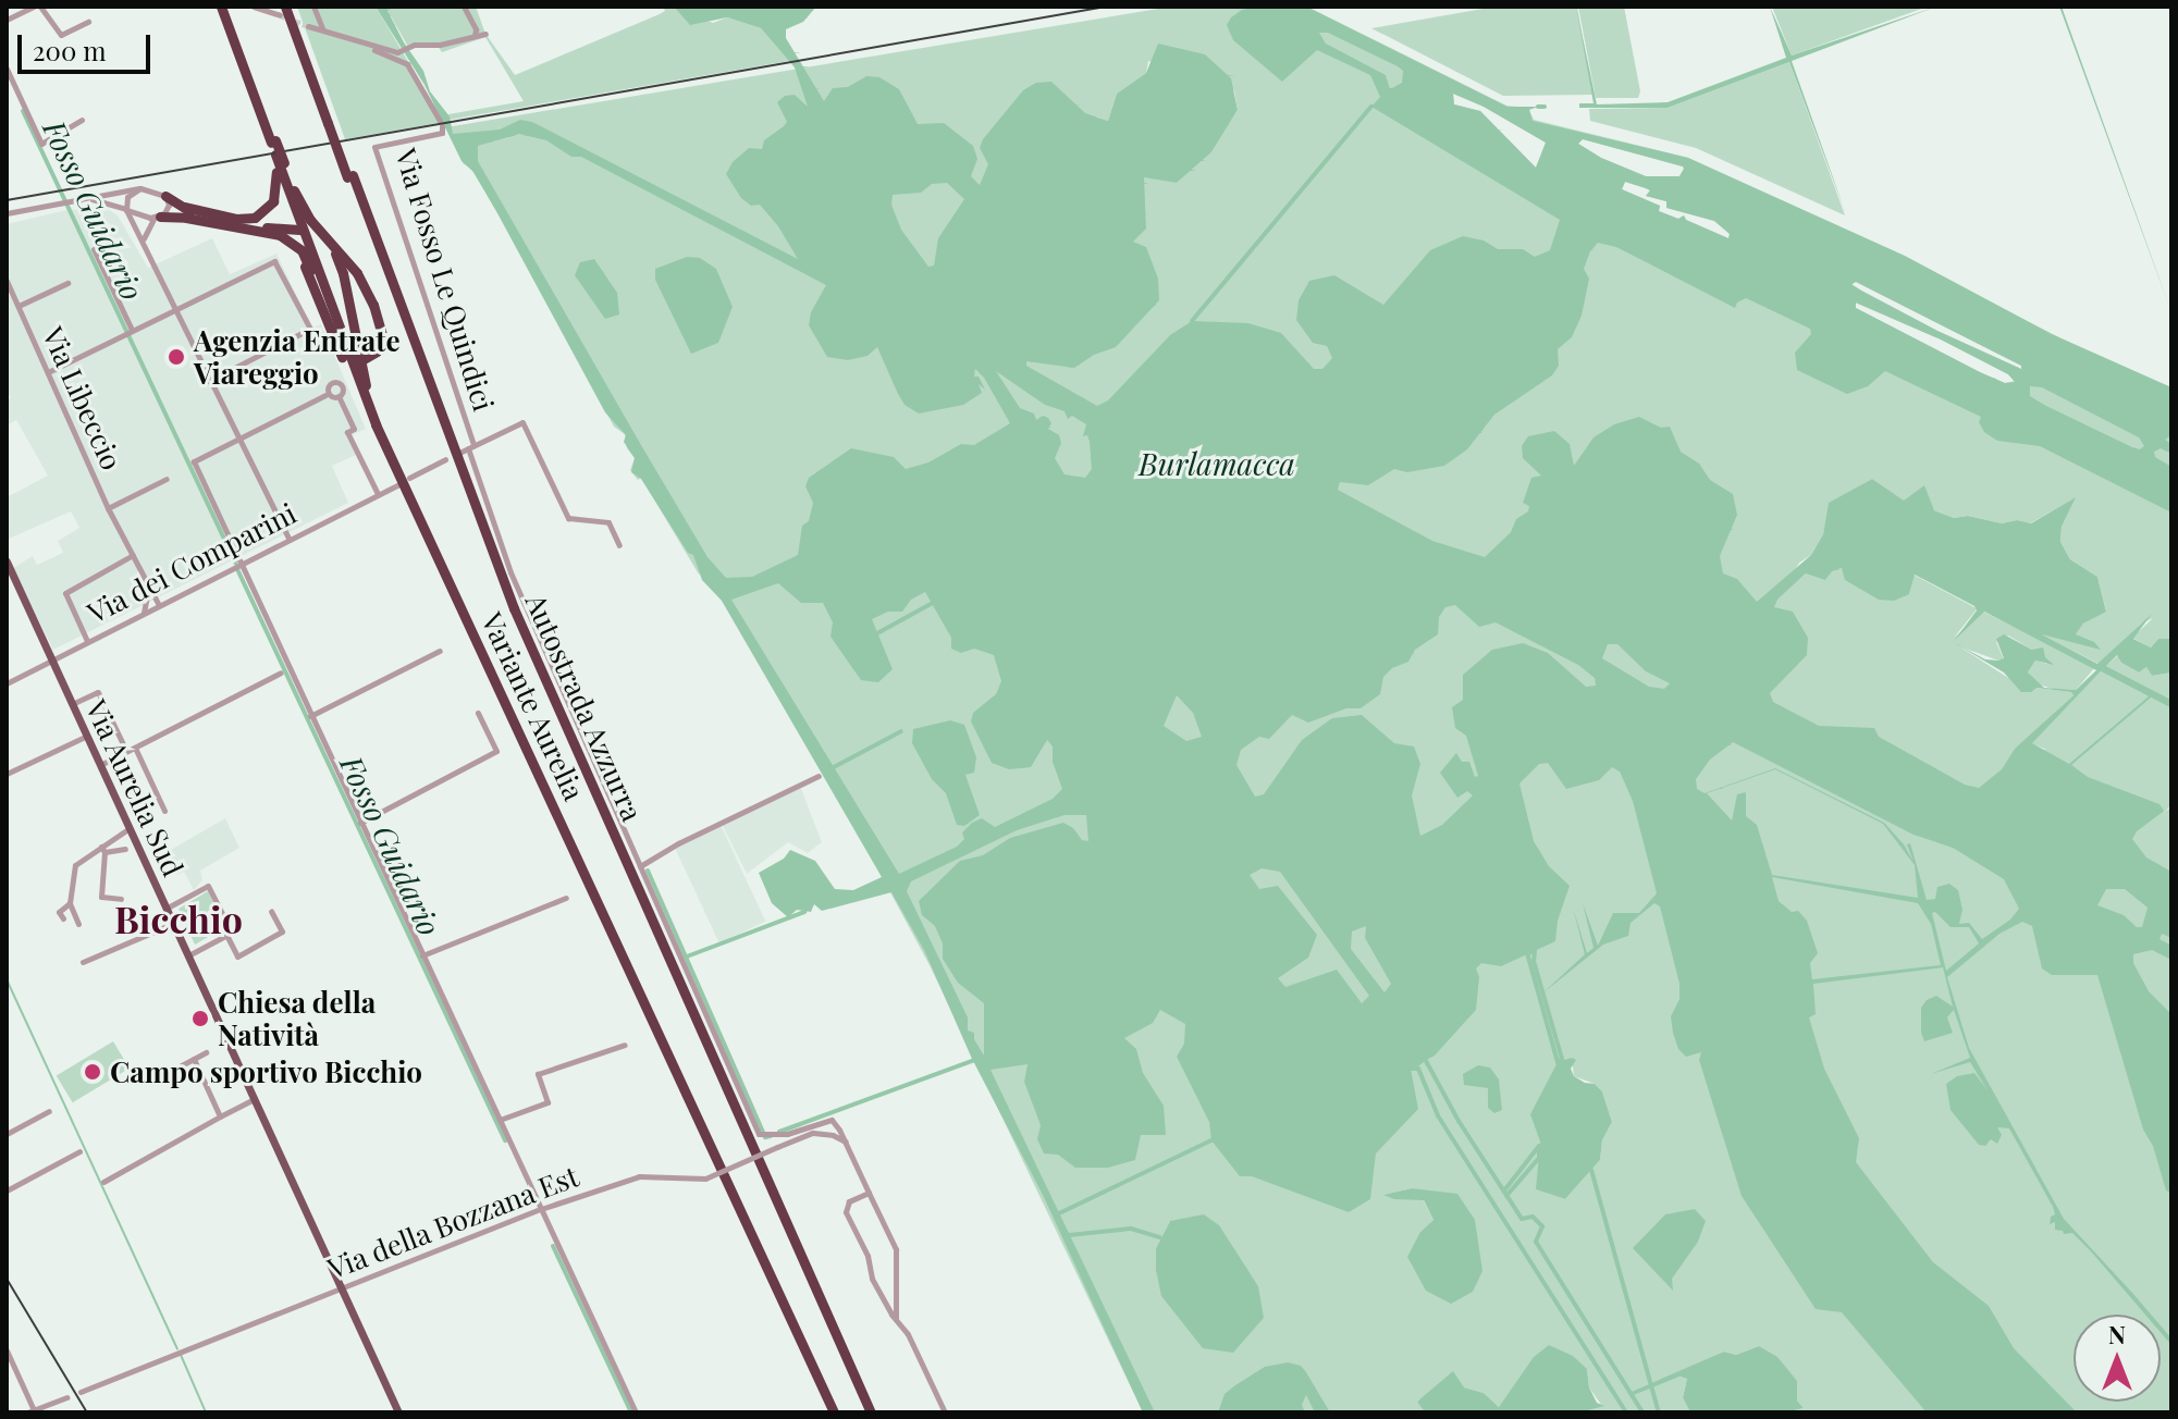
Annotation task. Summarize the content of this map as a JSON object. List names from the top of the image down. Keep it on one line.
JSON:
{"streets":{"highway":["Variante Aurelia","Autostrada Azzurra"],"main road":["Via Aurelia Sud"],"street":["Via Fosso Le Quindici","Via Libeccio","Via dei Comparini","Via della Bozzana Est"]},"crossings":[["Via Libeccio","Via dei Comparini"],["Via dei Comparini","Via Aurelia Sud"],["Via Aurelia Sud","Via della Bozzana Est"]],"districts":["Bicchio"],"water":["Fosso Guidario","Burlamacca"],"places":["Agenzia Entrate Viareggio","Chiesa della Natività","Campo sportivo Bicchio"],"scale_bar":"200 m","north":"top"}
